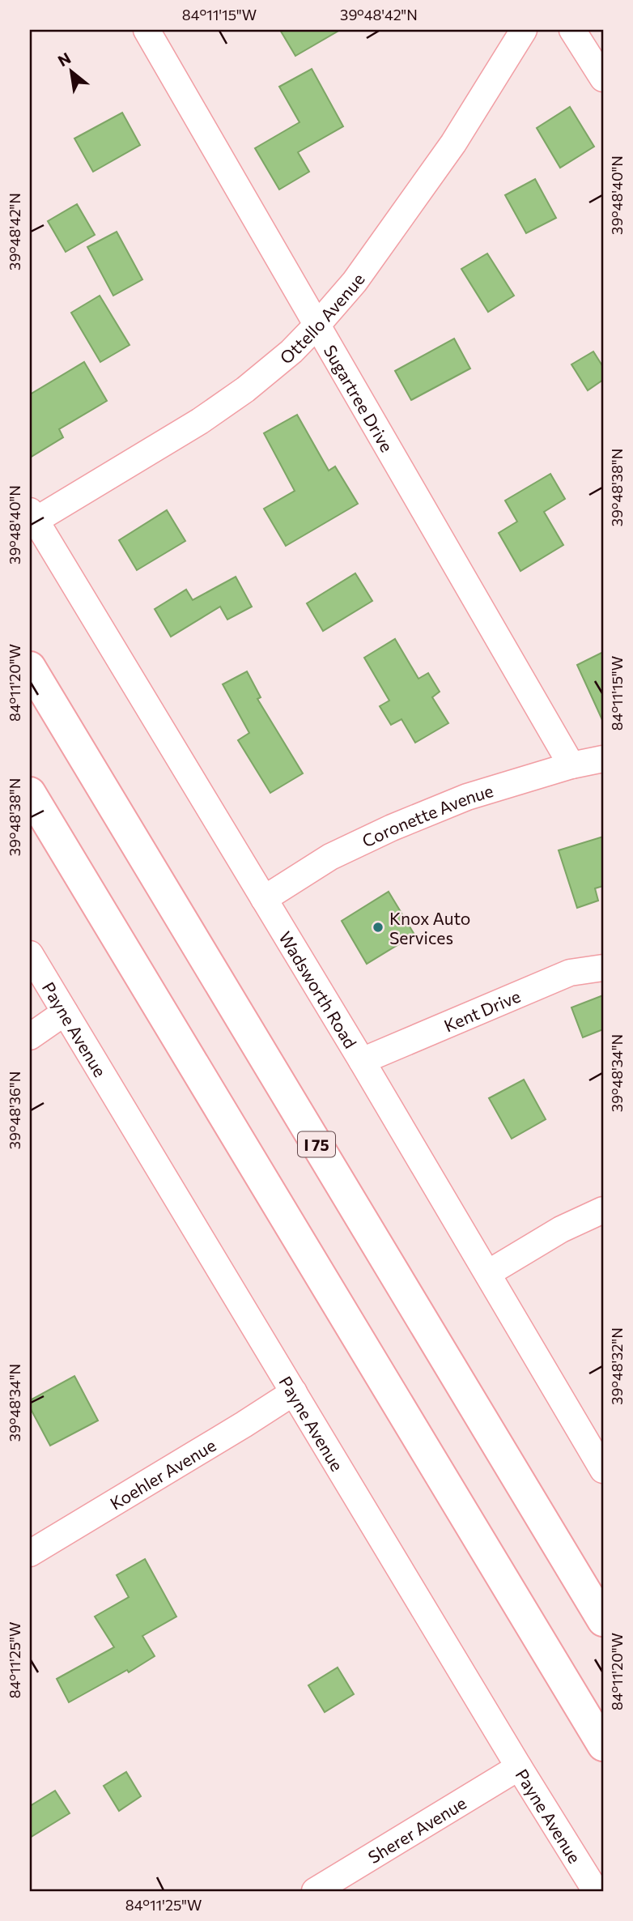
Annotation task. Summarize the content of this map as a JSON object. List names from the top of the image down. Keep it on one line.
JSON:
{"streets":{"highway":["I 75"],"street":["Ottello Avenue","Sugartree Drive","Coronette Avenue","Wadsworth Road","Kent Drive","Payne Avenue","Koehler Avenue","Sherer Avenue"]},"crossings":[["Ottello Avenue","Sugartree Drive"],["Ottello Avenue","Wadsworth Road"],["Sugartree Drive","Coronette Avenue"],["Coronette Avenue","Wadsworth Road"],["Wadsworth Road","Kent Drive"],["Payne Avenue","Koehler Avenue"],["Payne Avenue","Sherer Avenue"]],"places":["Knox Auto Services"],"north":"top left","coordinates":["84°11'15\"W","39°48'42\"N","39°48'40\"N","39°48'38\"N","84°11'20\"W","39°48'34\"N","39°48'36\"N","39°48'32\"N","84°11'25\"W"]}
